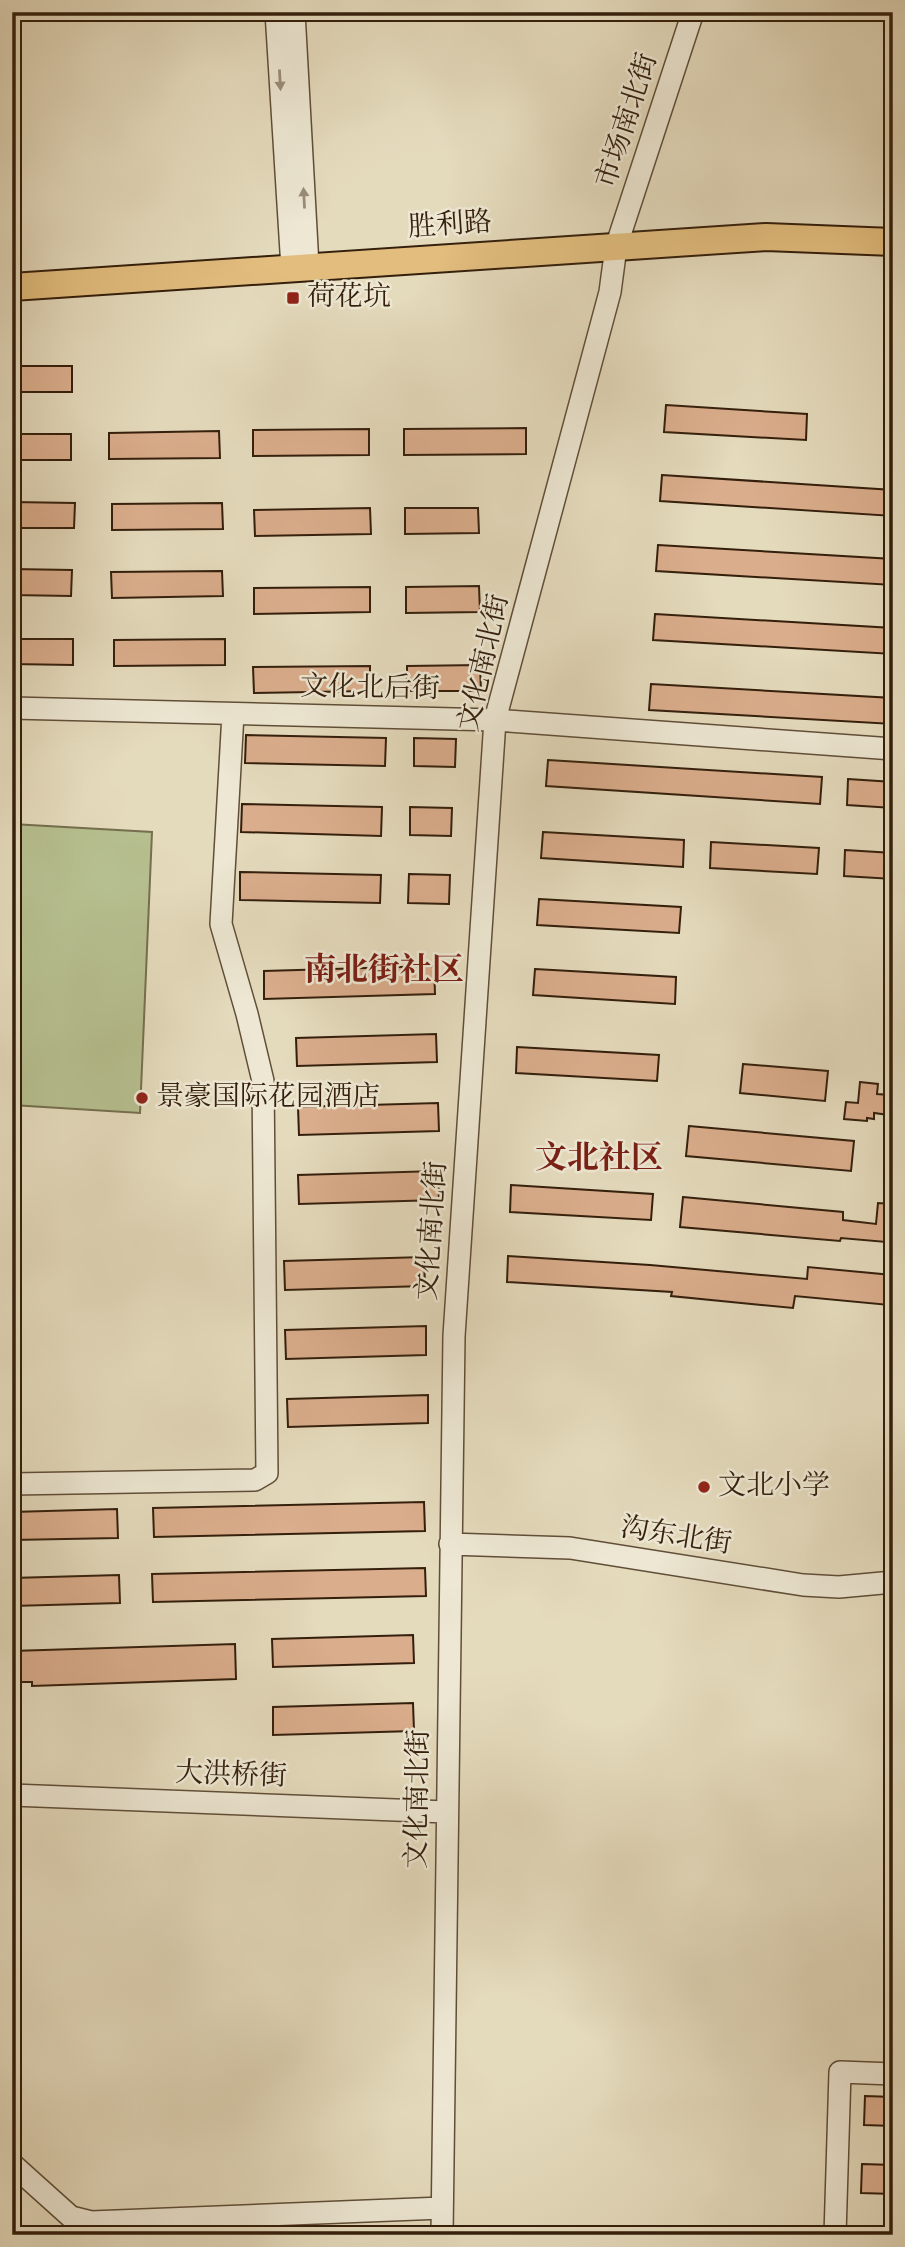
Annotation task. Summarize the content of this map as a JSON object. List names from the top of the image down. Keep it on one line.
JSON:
{"streets":{"main road":["胜利路"],"street":["市场南北街","文化南北街","文化北后街","沟东北街","大洪桥街"]},"crossings":[["市场南北街","胜利路"],["市场南北街","文化南北街"],["胜利路","文化南北街"],["文化南北街","文化北后街"],["文化南北街","沟东北街"],["文化南北街","大洪桥街"]],"districts":["南北街社区","文北社区"],"places":{"transit":["荷花坑"],"other":["景豪国际花园酒店","文北小学"]}}
